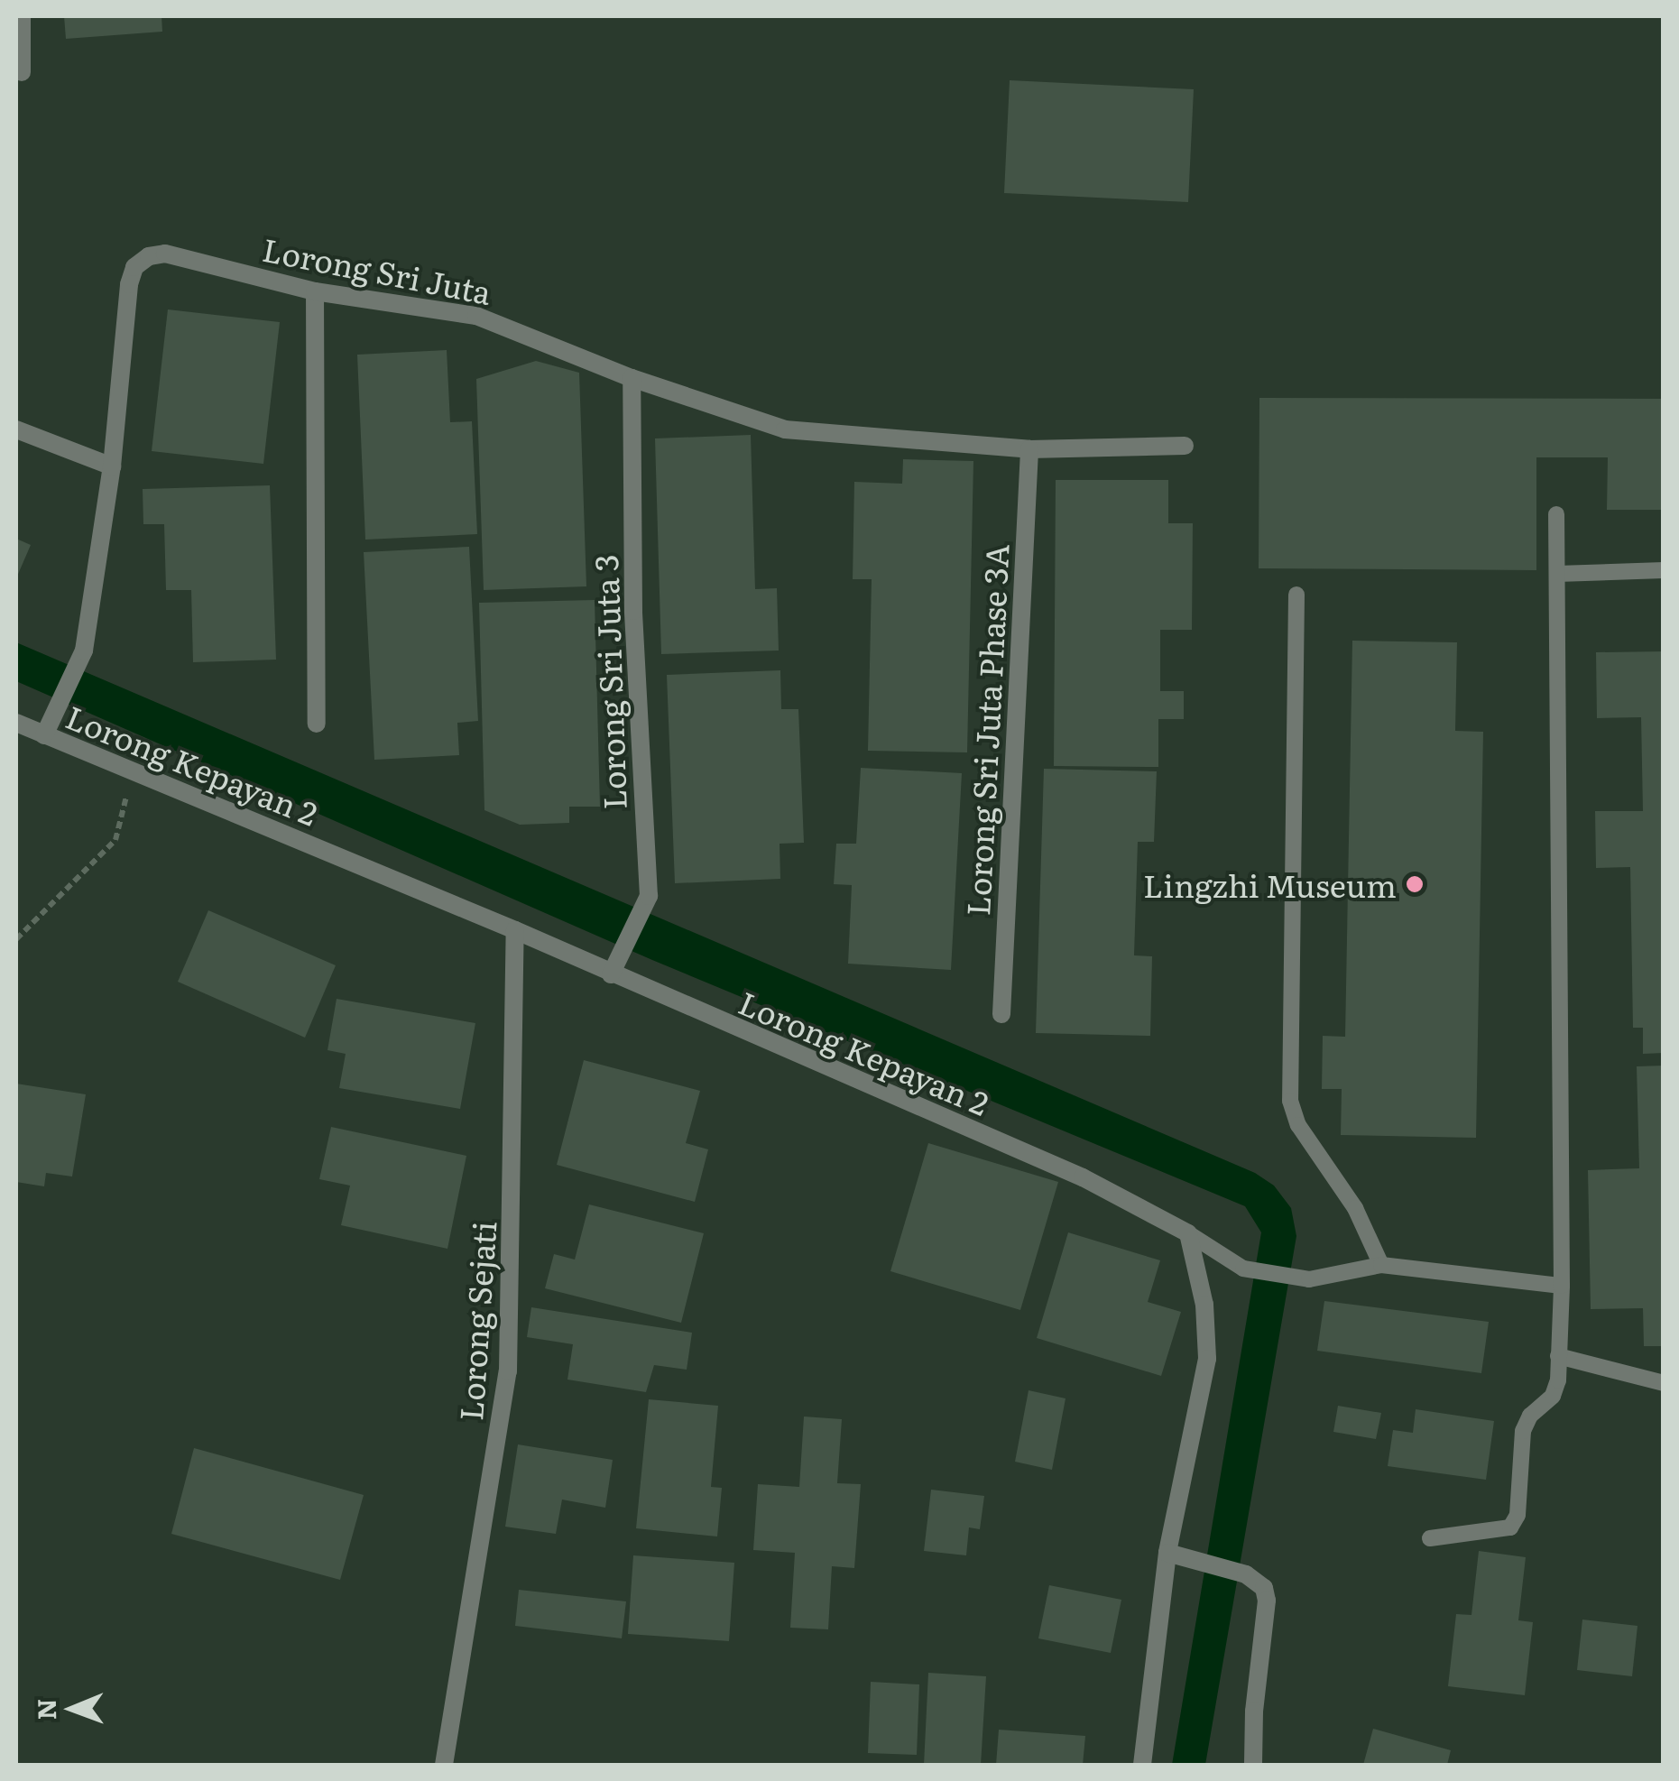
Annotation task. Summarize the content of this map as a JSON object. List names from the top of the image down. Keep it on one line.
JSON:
{"streets":{"street":["Lorong Sri Juta","Lorong Sri Juta 3","Lorong Sri Juta Phase 3A","Lorong Kepayan 2","Lorong Sejati"]},"crossings":[["Lorong Sri Juta","Lorong Sri Juta 3"],["Lorong Sri Juta","Lorong Sri Juta Phase 3A"],["Lorong Sri Juta","Lorong Kepayan 2"],["Lorong Sri Juta 3","Lorong Kepayan 2"],["Lorong Kepayan 2","Lorong Sejati"]],"places":["Lingzhi Museum"],"north":"left"}
